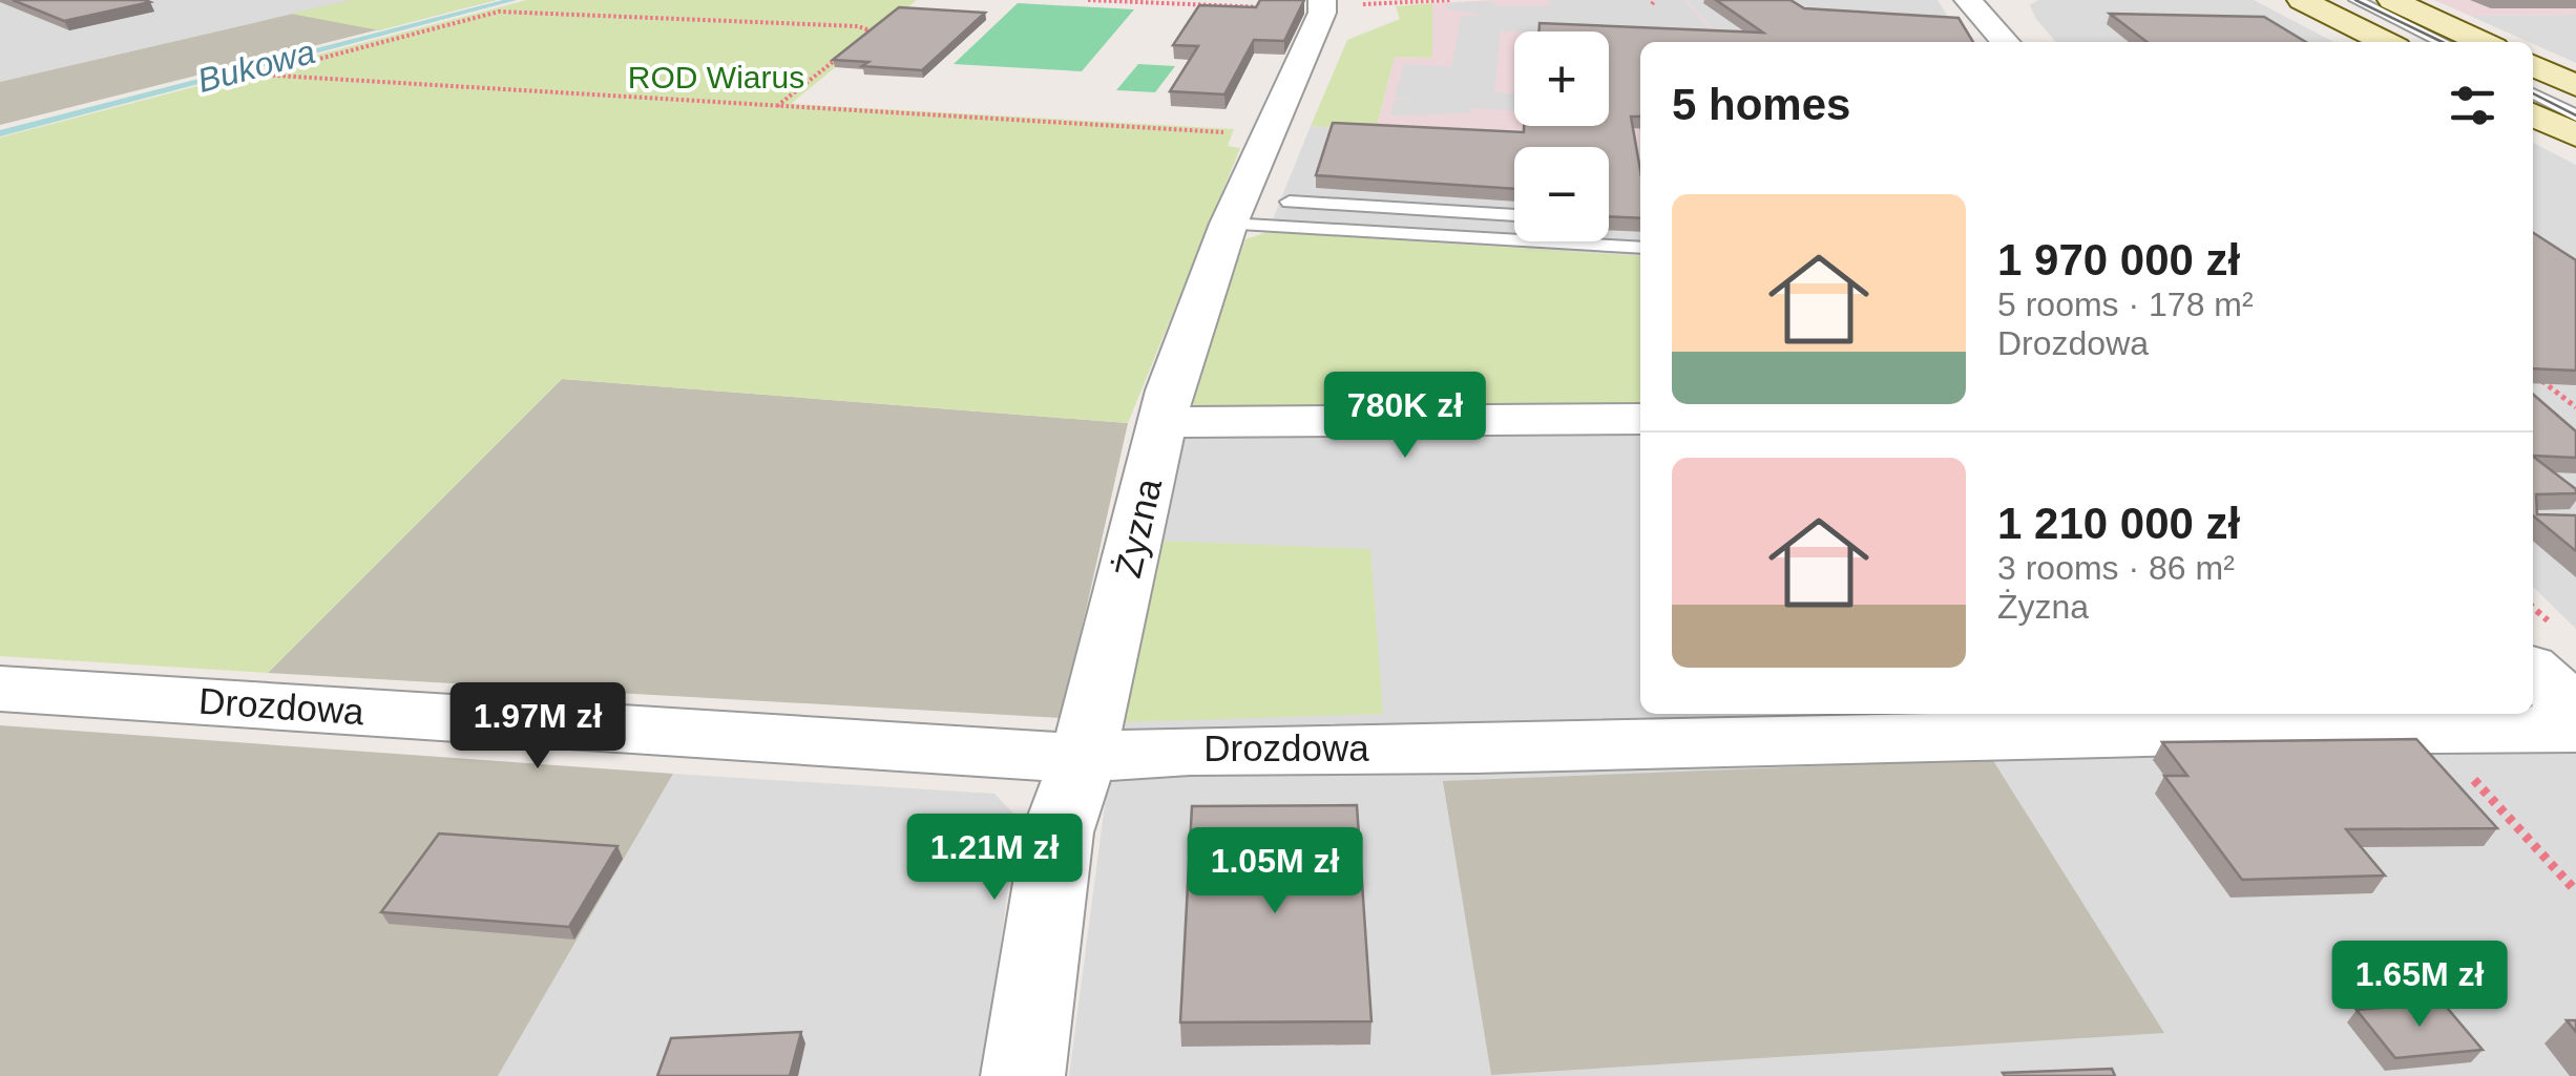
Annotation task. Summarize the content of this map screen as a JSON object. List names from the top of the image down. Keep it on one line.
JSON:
{"streets":{"street":["Żyzna","Drozdowa"]},"crossings":[["Żyzna","Drozdowa"]],"water":["Bukowa"],"parks":["ROD Wiarus"],"page":{"map_buttons":["+","−"],"heading":"5 homes","list":[{"name":"1 970 000 zł","note":"5 rooms · 178 m² · Drozdowa"},{"name":"1 210 000 zł","note":"3 rooms · 86 m² · Żyzna"}],"price":["780K zł","1.97M zł","1.21M zł","1.05M zł","1.65M zł"]}}
